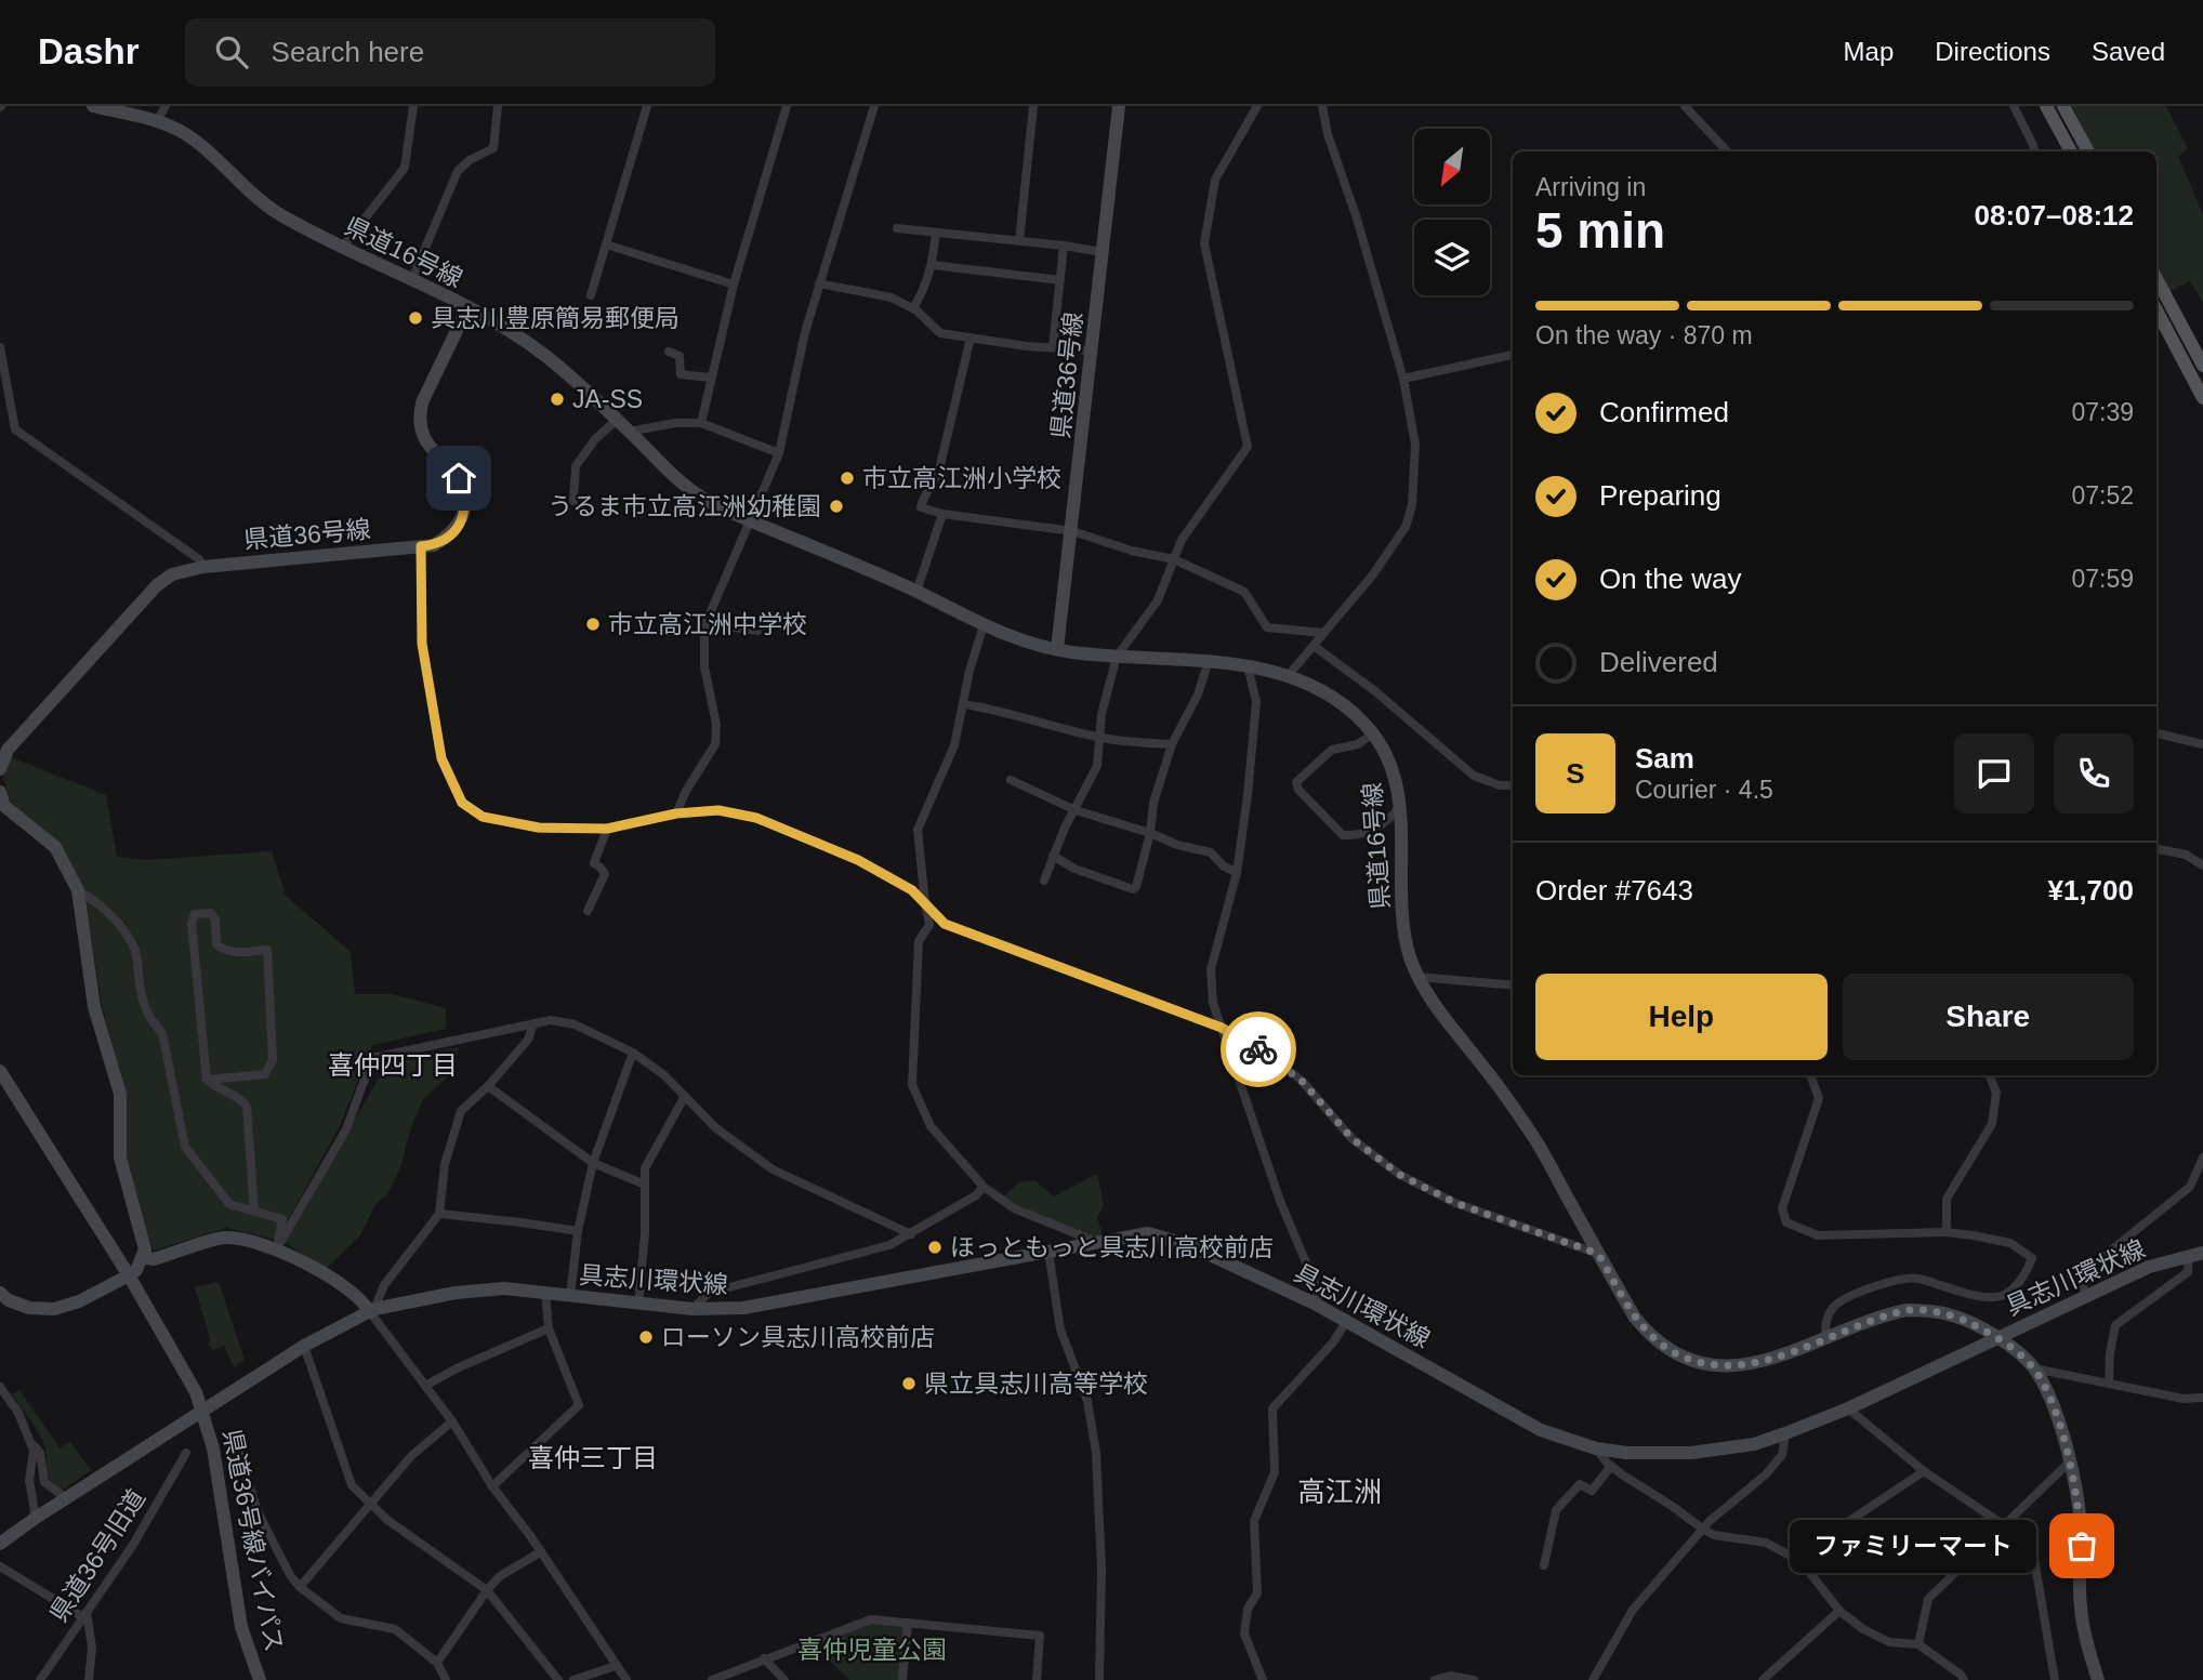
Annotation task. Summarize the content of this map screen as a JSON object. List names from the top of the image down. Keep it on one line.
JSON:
{"streets":{"main road":["県道16号線","県道36号線","具志川環状線","県道36号線バイパス"],"street":["県道36号旧道"]},"crossings":[["県道16号線","県道36号線"],["県道16号線","具志川環状線"],["具志川環状線","県道36号線バイパス"]],"districts":["喜仲四丁目","喜仲三丁目","高江洲"],"parks":["喜仲児童公園"],"places":["具志川豊原簡易郵便局","JA-SS","市立高江洲小学校","うるま市立高江洲幼稚園","市立高江洲中学校","ほっともっと具志川高校前店","ローソン具志川高校前店","県立具志川高等学校","ファミリーマート"],"north":"bottom left","page":{"header":"Dashr","search":"Search here","nav":["Map","Directions","Saved"],"heading":["5 min","Arriving in","08:07–08:12"],"panel":["Sam","Courier · 4.5","Order #7643","¥1,700"],"bar":"On the way · 870 m","list":[["Confirmed","07:39"],["Preparing","07:52"],["On the way","07:59"],"Delivered"],"round":"S","buttons":["Help","Share"],"bubble":"ファミリーマート"}}
